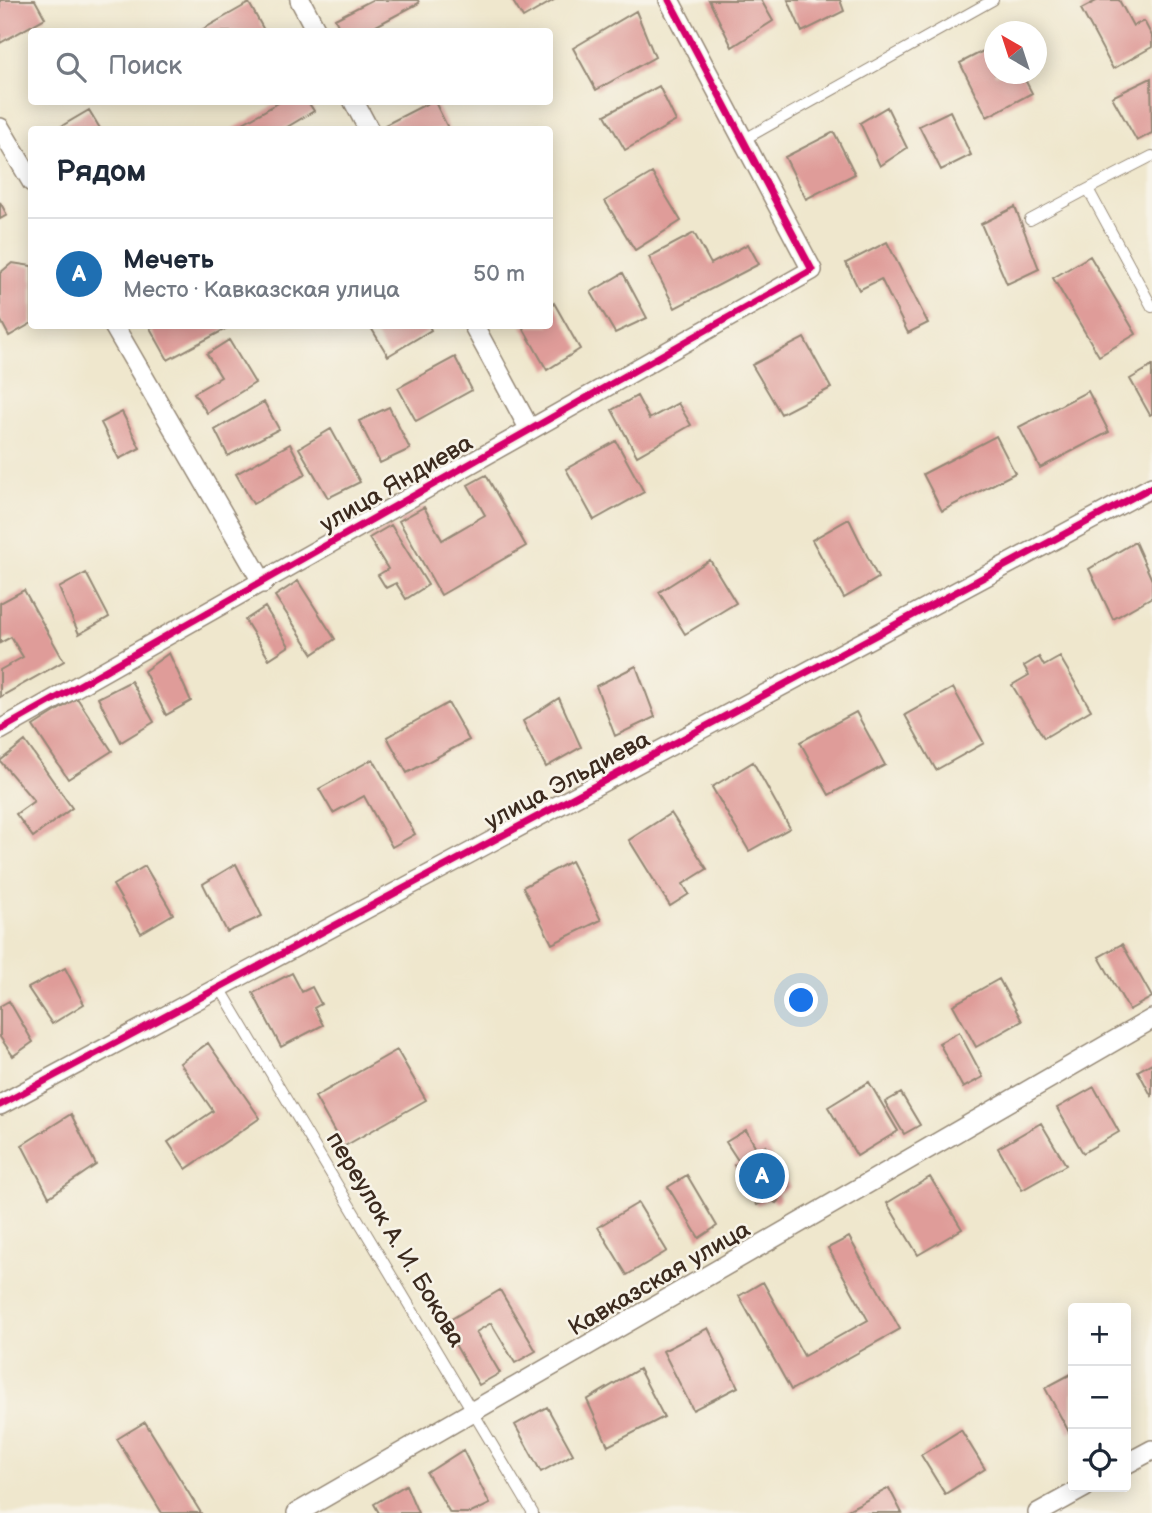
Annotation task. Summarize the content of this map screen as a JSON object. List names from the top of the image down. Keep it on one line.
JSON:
{"streets":{"street":["улица Яндиева","улица Эльдиева","Кавказская улица"],"lane":["переулок А. И. Бокова"]},"crossings":[["улица Эльдиева","переулок А. И. Бокова"],["переулок А. И. Бокова","Кавказская улица"]],"north":"top left","page":{"search":"Поиск","heading":"Рядом","list":[{"mark":"A","name":"Мечеть","note":"Место · Кавказская улица","value":"50 m"}],"pins":"A","map_buttons":["+","−"]}}
